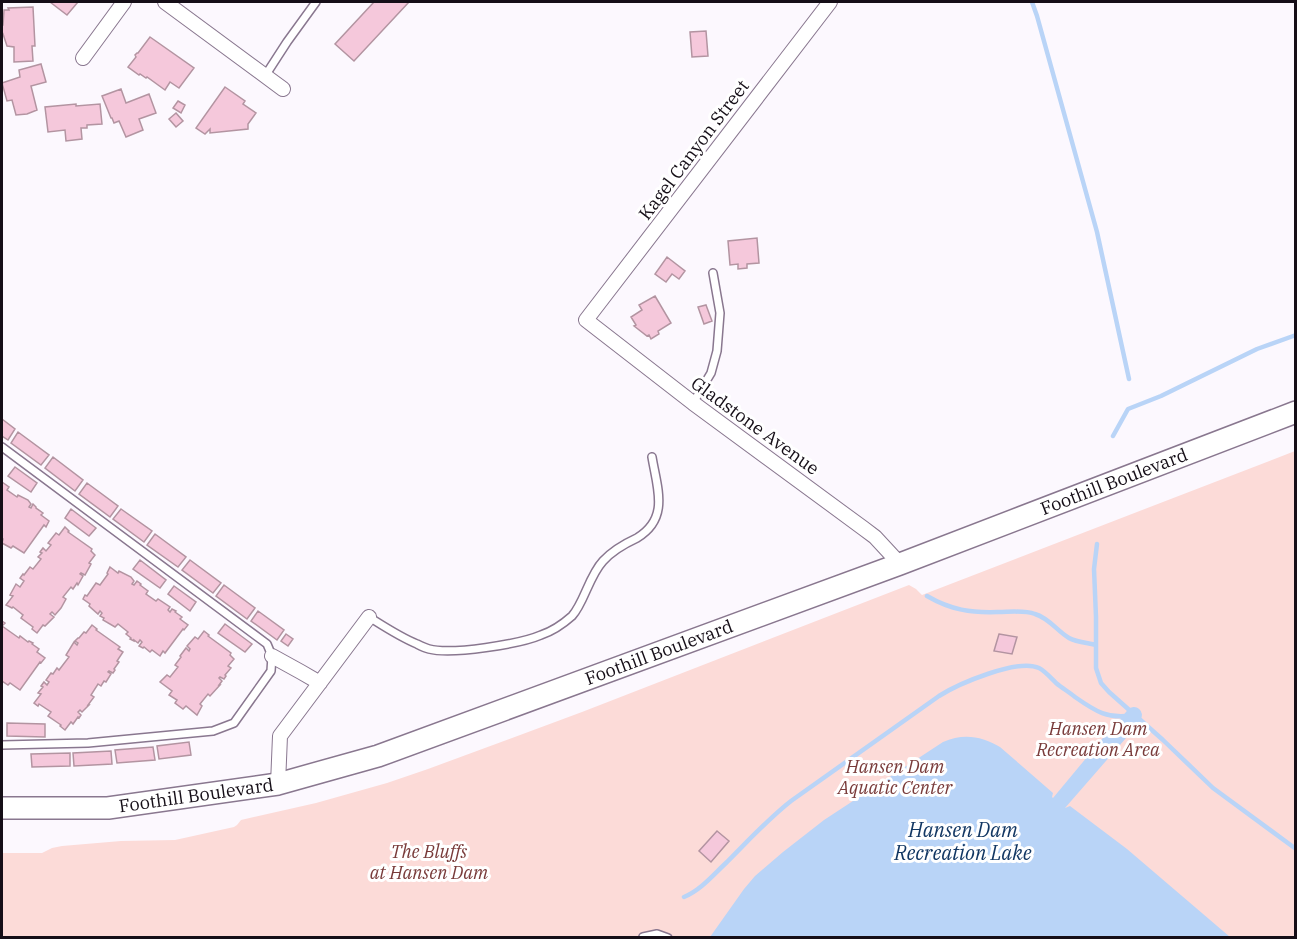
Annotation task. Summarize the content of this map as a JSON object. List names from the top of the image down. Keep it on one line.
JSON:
{"streets":{"main road":["Foothill Boulevard"],"street":["Kagel Canyon Street","Gladstone Avenue"]},"crossings":[["Kagel Canyon Street","Gladstone Avenue"],["Gladstone Avenue","Foothill Boulevard"]],"water":["Hansen Dam Recreation Lake"],"parks":["Hansen Dam Recreation Area","Hansen Dam Aquatic Center","The Bluffs at Hansen Dam"]}
